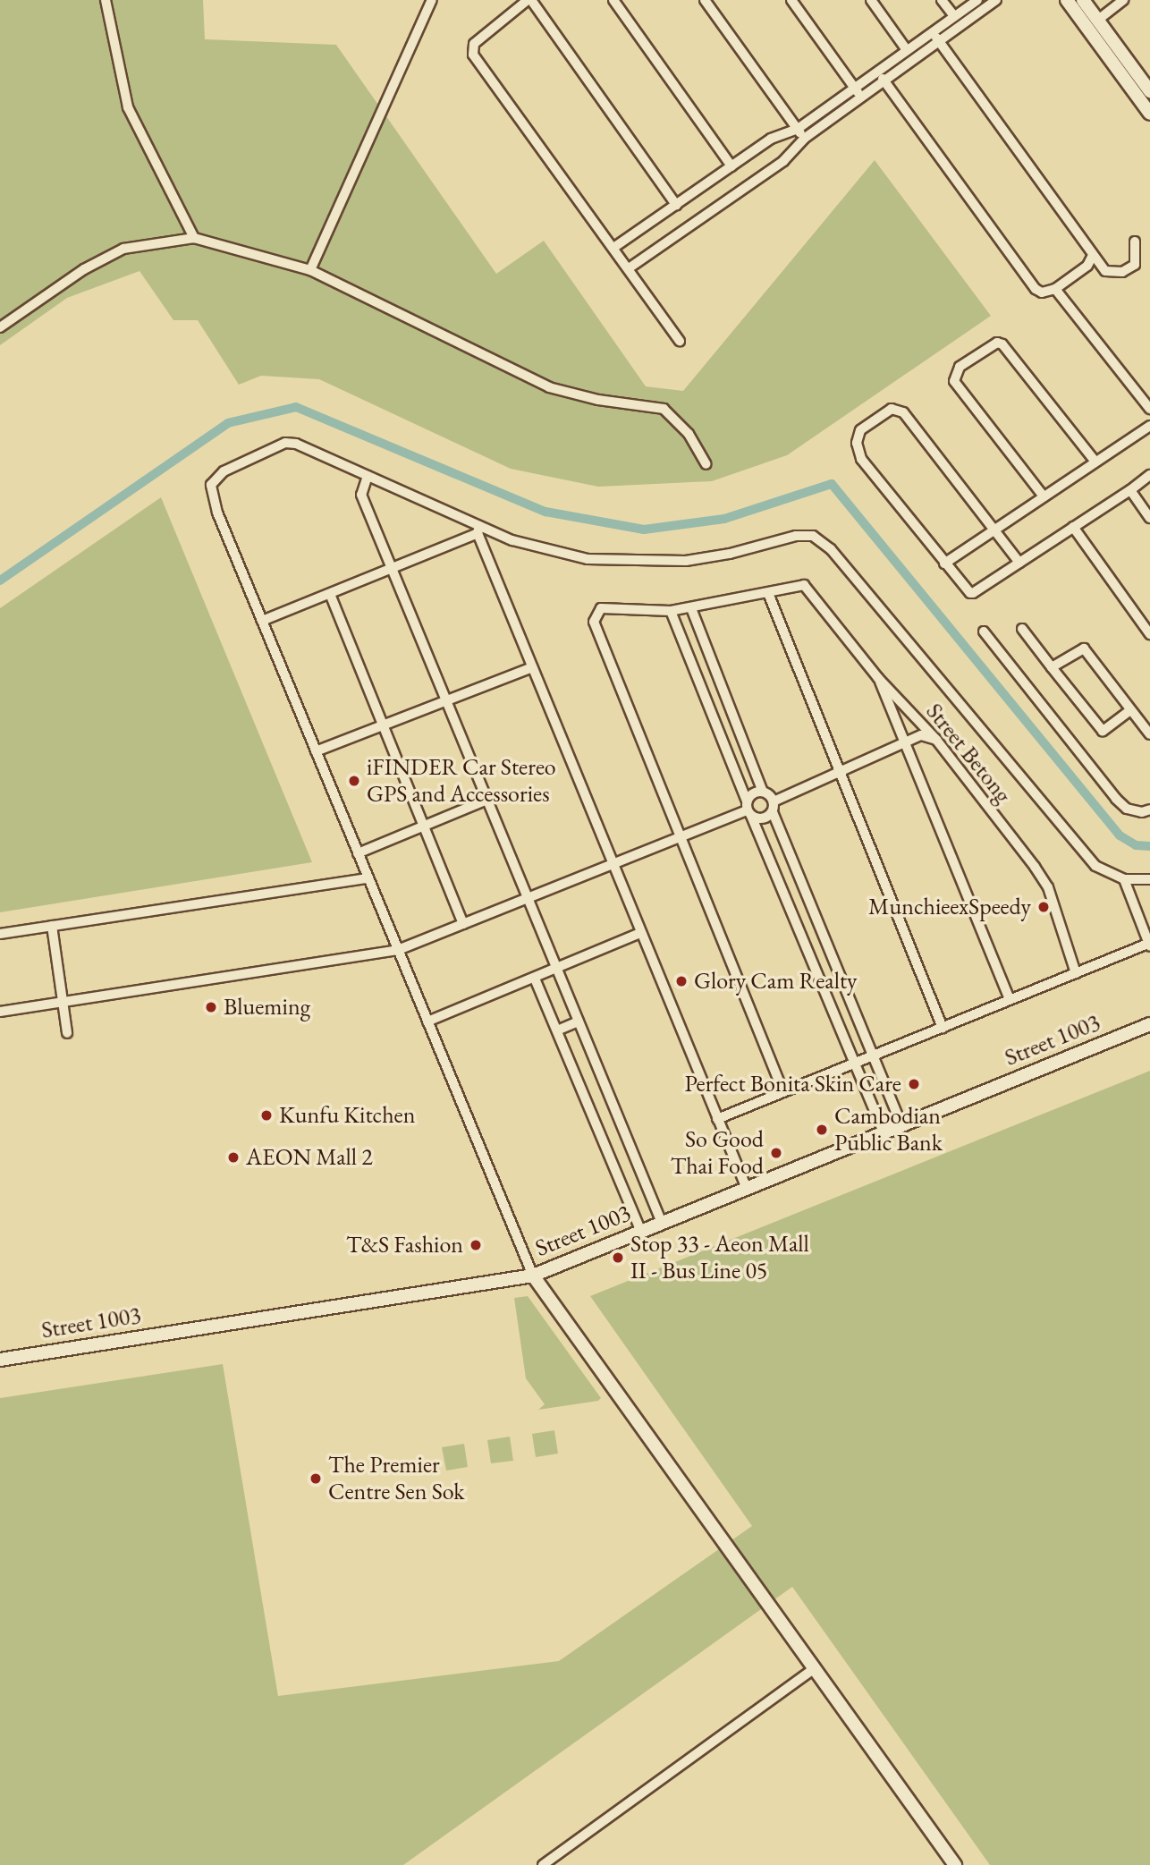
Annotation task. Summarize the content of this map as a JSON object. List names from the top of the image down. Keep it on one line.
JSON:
{"streets":{"main road":["Street 1003"],"street":["Street Betong"]},"places":["iFINDER Car Stereo GPS and Accessories","MunchieexSpeedy","Glory Cam Realty","Blueming","Perfect Bonita Skin Care","Kunfu Kitchen","Cambodian Public Bank","So Good Thai Food","AEON Mall 2","T&S Fashion","Stop 33 - Aeon Mall II - Bus Line 05","The Premier Centre Sen Sok"]}
